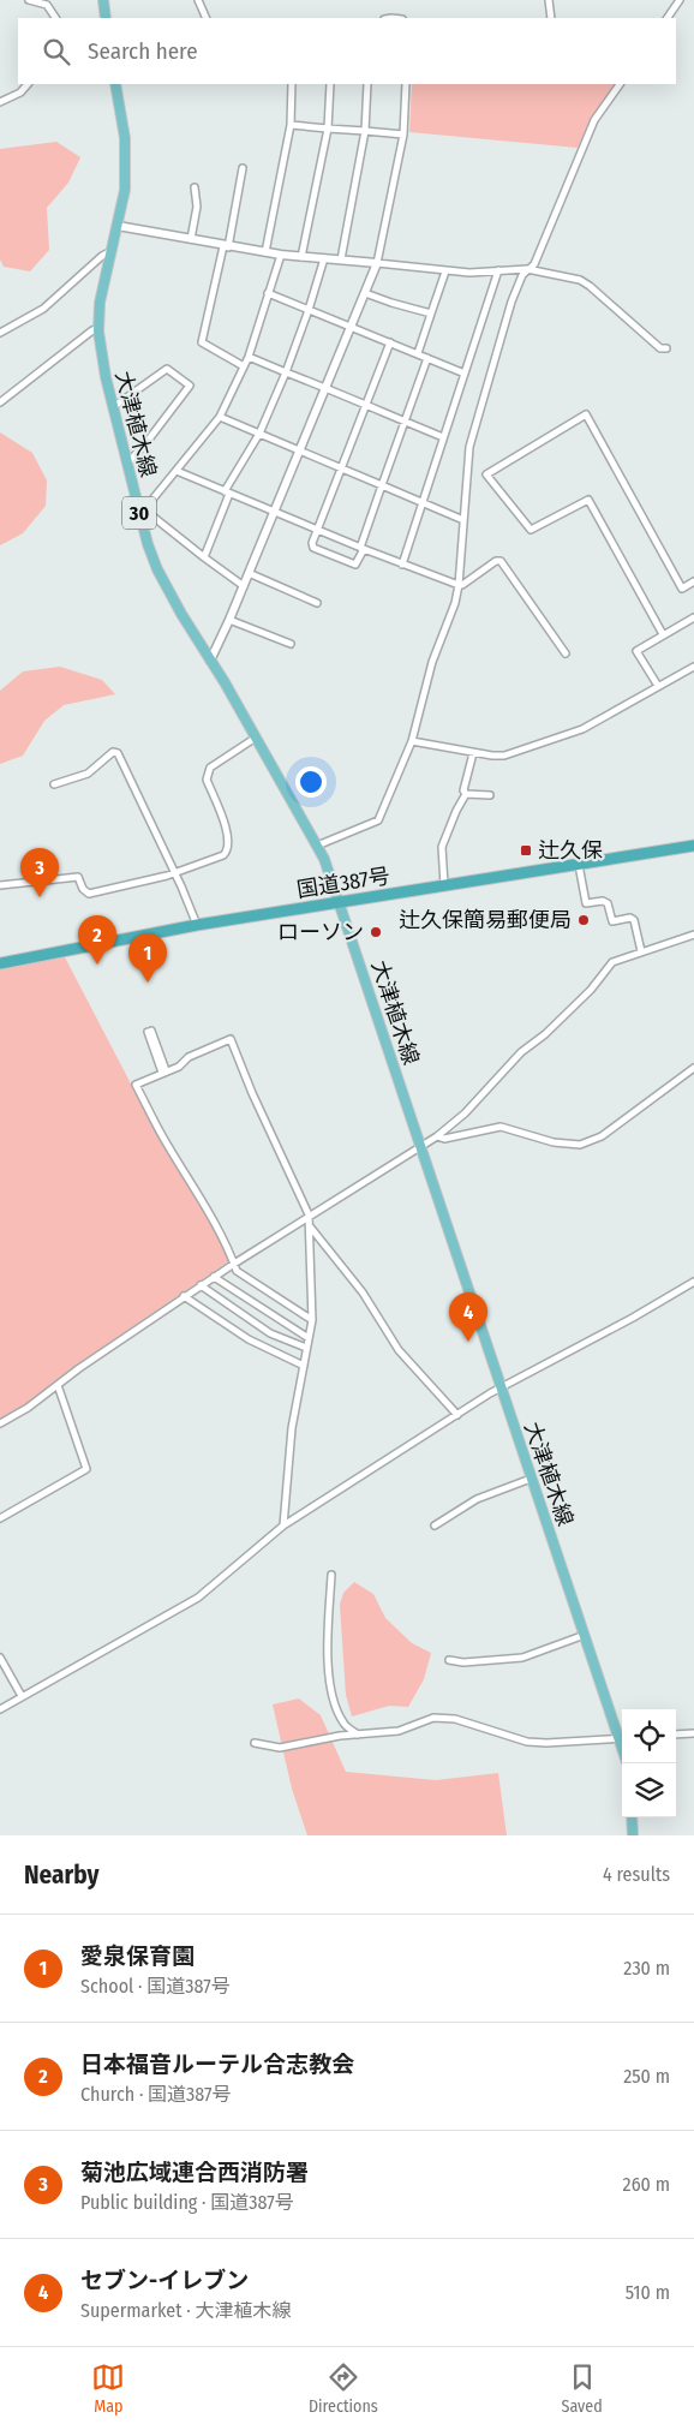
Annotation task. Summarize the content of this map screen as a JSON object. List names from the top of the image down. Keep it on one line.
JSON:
{"streets":{"highway":["国道387号"],"main road":["大津植木線","30"]},"crossings":[["大津植木線","国道387号"]],"places":{"transit":["辻久保"],"other":["辻久保簡易郵便局","ローソン"]},"page":{"search":"Search here","pins":["3","2","1","4"],"heading":["Nearby","4 results"],"list":[{"mark":"1","name":"愛泉保育園","note":"School · 国道387号","value":"230 m"},{"mark":"2","name":"日本福音ルーテル合志教会","note":"Church · 国道387号","value":"250 m"},{"mark":"3","name":"菊池広域連合西消防署","note":"Public building · 国道387号","value":"260 m"},{"mark":"4","name":"セブン-イレブン","note":"Supermarket · 大津植木線","value":"510 m"}],"nav":["Map","Directions","Saved"]}}
